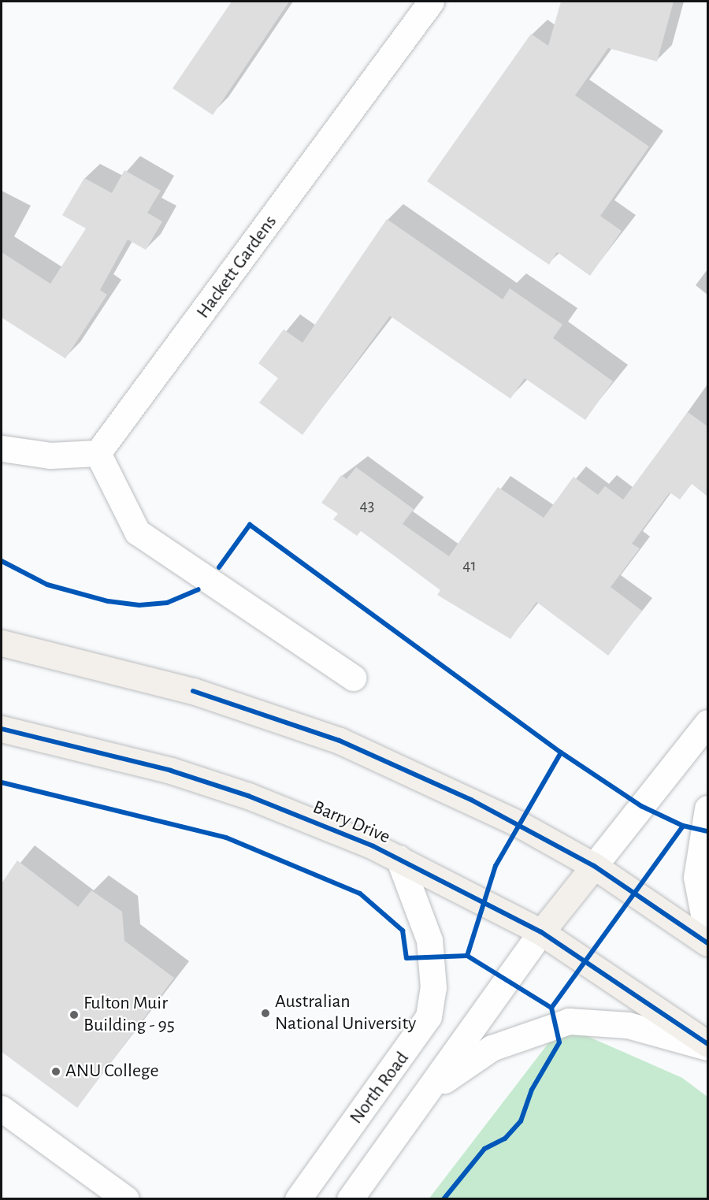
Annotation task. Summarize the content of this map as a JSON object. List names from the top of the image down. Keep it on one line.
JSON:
{"streets":{"main road":["Barry Drive"],"street":["Hackett Gardens","North Road"]},"crossings":[["Barry Drive","North Road"]],"places":["Australian National University","Fulton Muir Building - 95","ANU College"],"house_numbers":["43","41"]}
